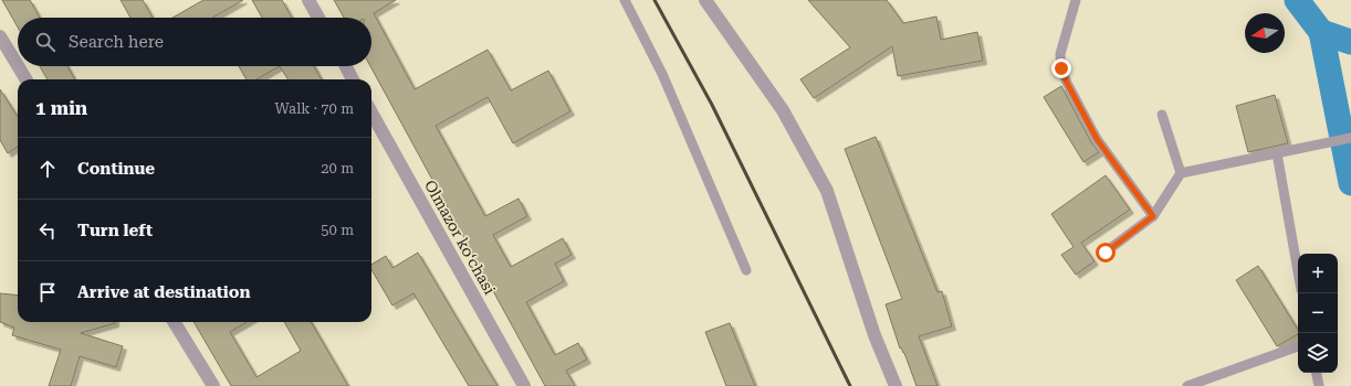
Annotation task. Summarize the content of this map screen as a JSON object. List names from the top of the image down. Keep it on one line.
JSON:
{"streets":{"street":["Olmazor koʻchasi"]},"north":"left","page":{"search":"Search here","heading":["1 min","Walk · 70 m"],"list":[["Continue","20 m"],["Turn left","50 m"],"Arrive at destination"],"map_buttons":["+","−"]}}
